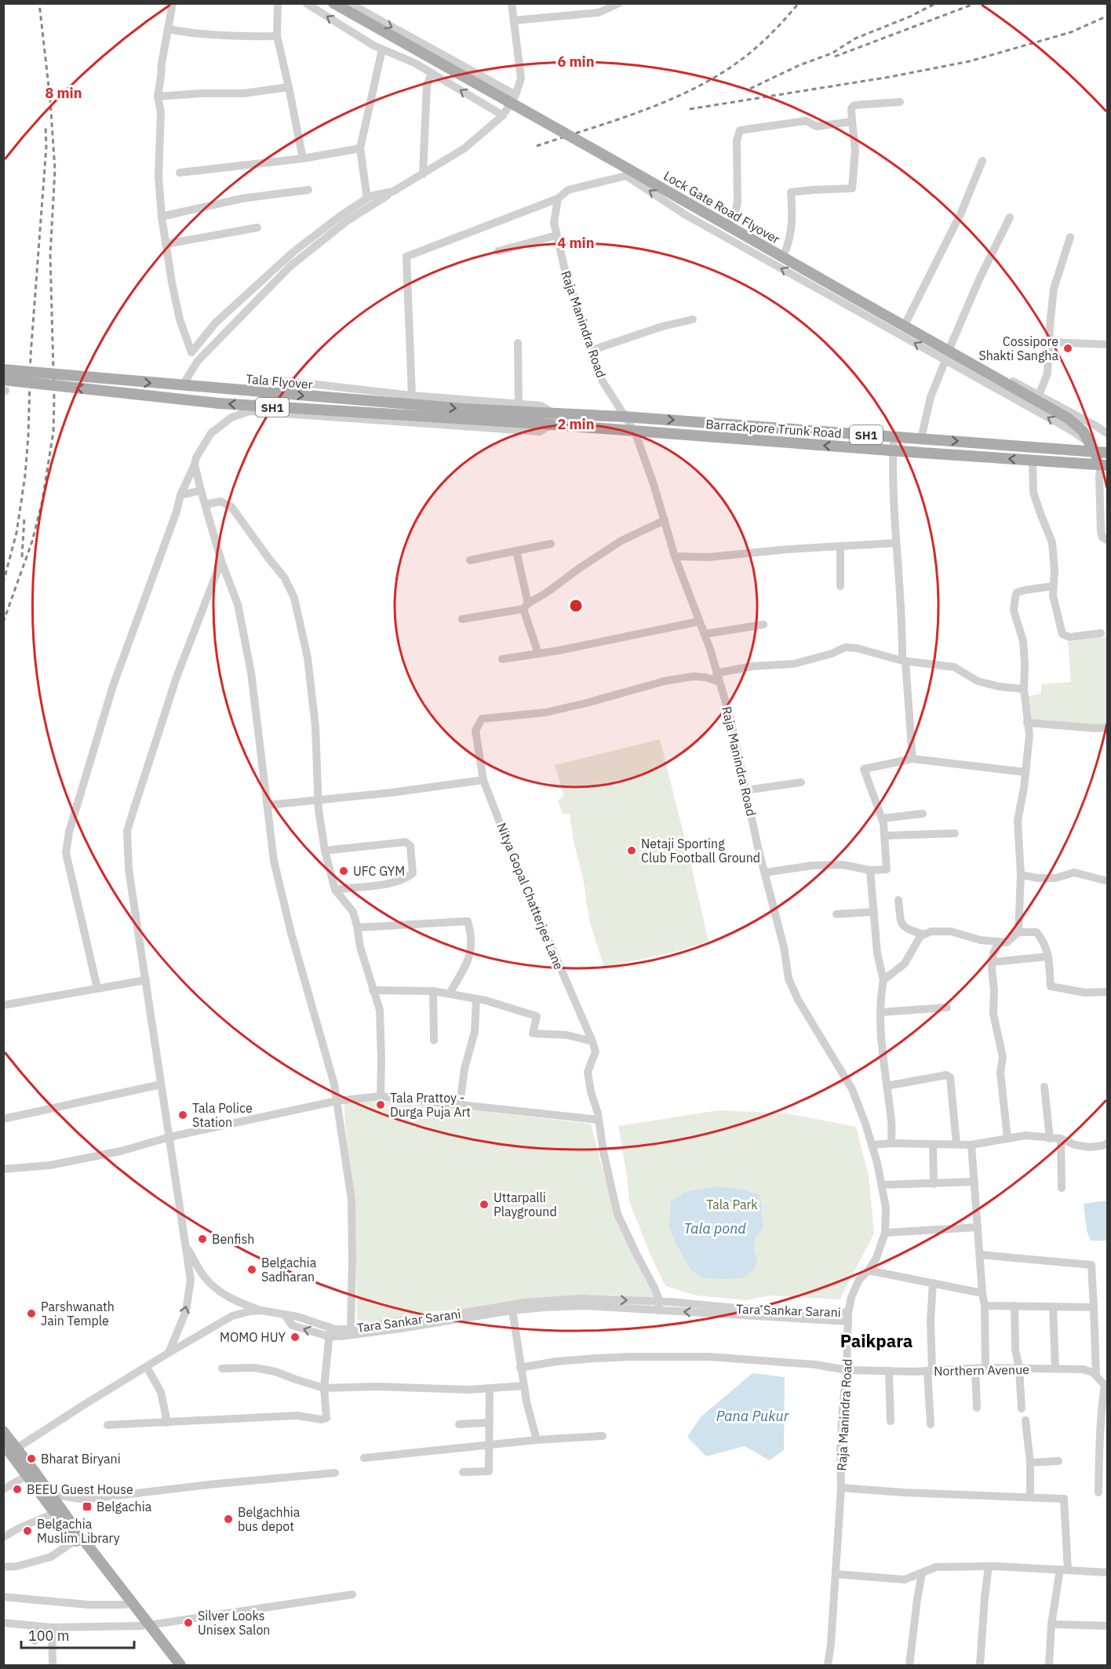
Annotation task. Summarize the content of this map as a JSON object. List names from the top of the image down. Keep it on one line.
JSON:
{"streets":{"main road":["Lock Gate Road Flyover","Tala Flyover","SH1","Barrackpore Trunk Road"],"street":["Raja Manindra Road","Nitya Gopal Chatterjee Lane","Tara Sankar Sarani","Northern Avenue"]},"crossings":[["Lock Gate Road Flyover","Barrackpore Trunk Road"],["Raja Manindra Road","Barrackpore Trunk Road"],["Raja Manindra Road","Nitya Gopal Chatterjee Lane"],["Raja Manindra Road","Tara Sankar Sarani"],["Raja Manindra Road","Northern Avenue"],["Tala Flyover","Barrackpore Trunk Road"],["Nitya Gopal Chatterjee Lane","Tara Sankar Sarani"]],"districts":["Paikpara"],"water":["Tala pond","Pana Pukur"],"parks":["Tala Park"],"places":{"other":["Cossipore Shakti Sangha","Netaji Sporting Club Football Ground","UFC GYM","Tala Prattoy - Durga Puja Art","Tala Police Station","Uttarpalli Playground","Benfish","Belgachia Sadharan","Parshwanath Jain Temple","MOMO HUY","Bharat Biryani","BEEU Guest House","Belgachhia bus depot","Belgachia Muslim Library","Silver Looks Unisex Salon"],"transit":["Belgachia"]},"scale_bar":"100 m","rings":["6 min","8 min","4 min","2 min"]}
